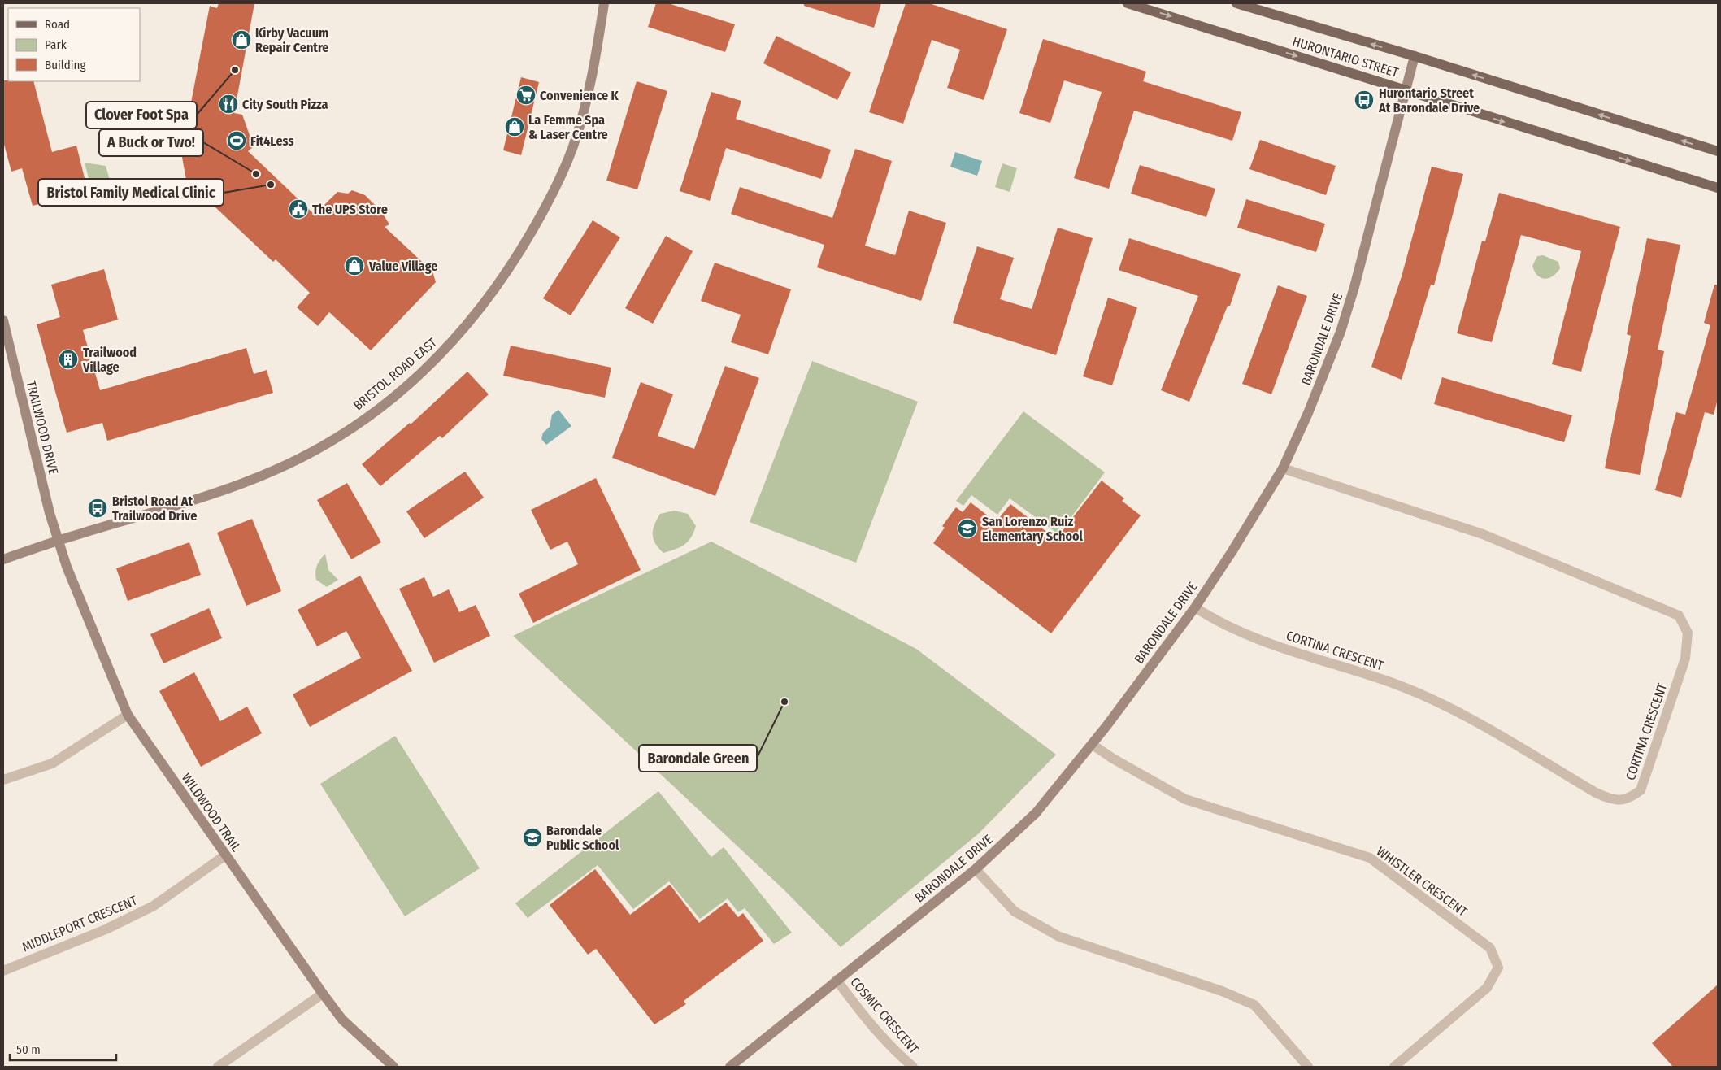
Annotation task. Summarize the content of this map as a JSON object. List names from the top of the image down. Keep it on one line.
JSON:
{"streets":{"main road":["HURONTARIO STREET"],"street":["BARONDALE DRIVE","BRISTOL ROAD EAST","TRAILWOOD DRIVE","CORTINA CRESCENT","WILDWOOD TRAIL","WHISTLER CRESCENT","MIDDLEPORT CRESCENT","COSMIC CRESCENT"]},"crossings":[["HURONTARIO STREET","BARONDALE DRIVE"],["BARONDALE DRIVE","CORTINA CRESCENT"],["BARONDALE DRIVE","WHISTLER CRESCENT"],["BARONDALE DRIVE","COSMIC CRESCENT"],["BRISTOL ROAD EAST","TRAILWOOD DRIVE"],["BRISTOL ROAD EAST","WILDWOOD TRAIL"],["TRAILWOOD DRIVE","WILDWOOD TRAIL"],["WILDWOOD TRAIL","MIDDLEPORT CRESCENT"]],"places":{"shop":["Kirby Vacuum Repair Centre","La Femme Spa & Laser Centre","Value Village"],"other":["Clover Foot Spa","A Buck or Two!","Bristol Family Medical Clinic","Barondale Green"],"supermarket":["Convenience K"],"bus stop":["Hurontario Street At Barondale Drive","Bristol Road At Trailwood Drive"],"restaurant":["City South Pizza"],"sports":["Fit4Less"],"public building":["The UPS Store"],"building":["Trailwood Village"],"school or university":["San Lorenzo Ruiz Elementary School","Barondale Public School"]},"legend":["Road","Park","Building"],"scale_bar":"50 m"}
